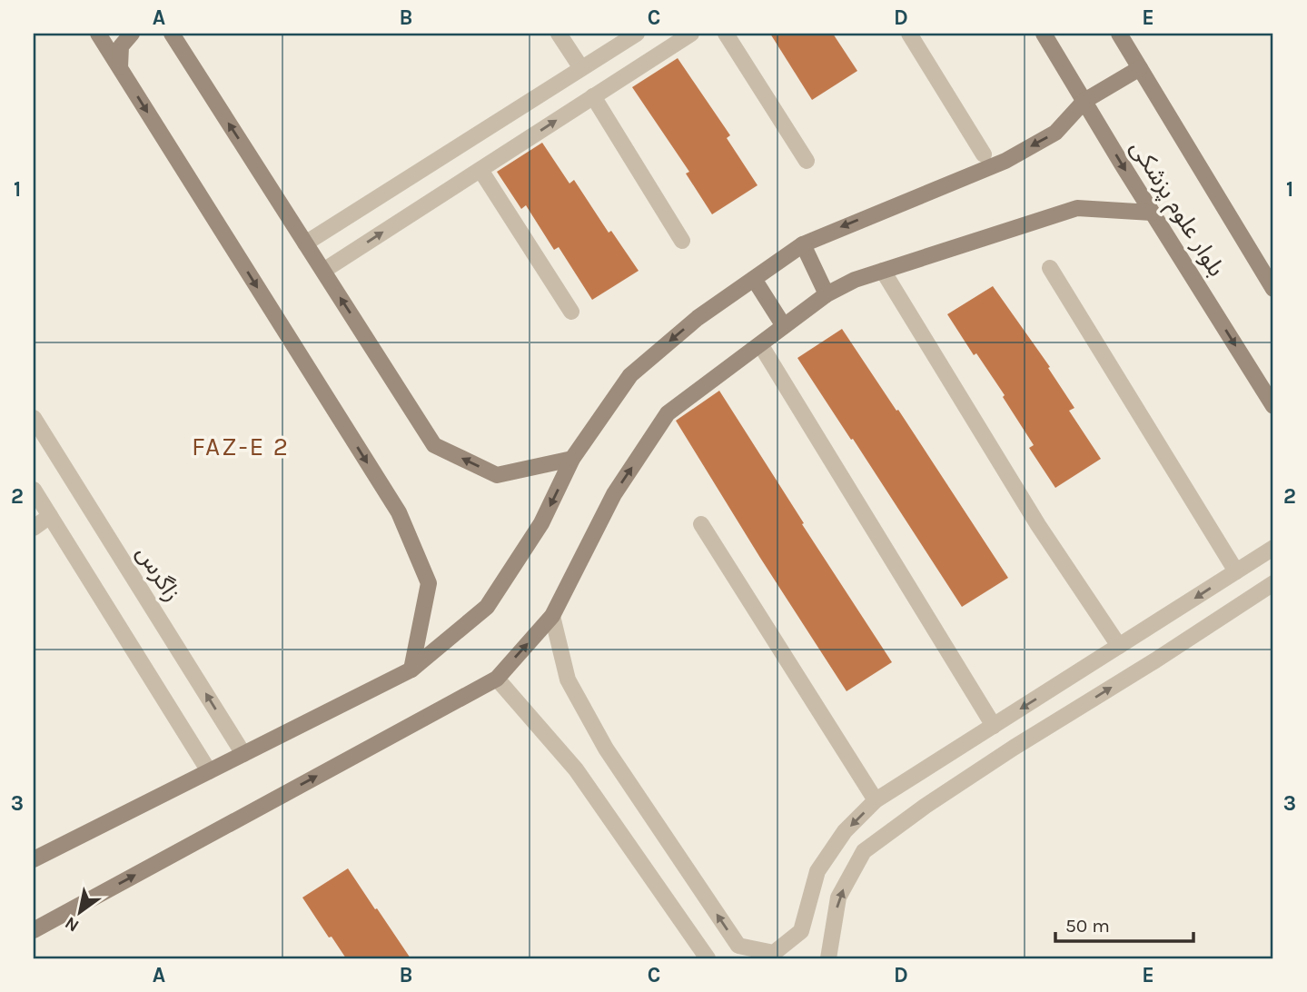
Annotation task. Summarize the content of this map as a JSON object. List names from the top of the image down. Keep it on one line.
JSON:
{"streets":{"street":["بلوار علوم پزشکی","زاگرس"]},"districts":["FAZ-E 2"],"scale_bar":"50 m","north":"bottom left","grid":{"columns":["A","B","C","D","E"],"rows":["1","2","3"]}}
